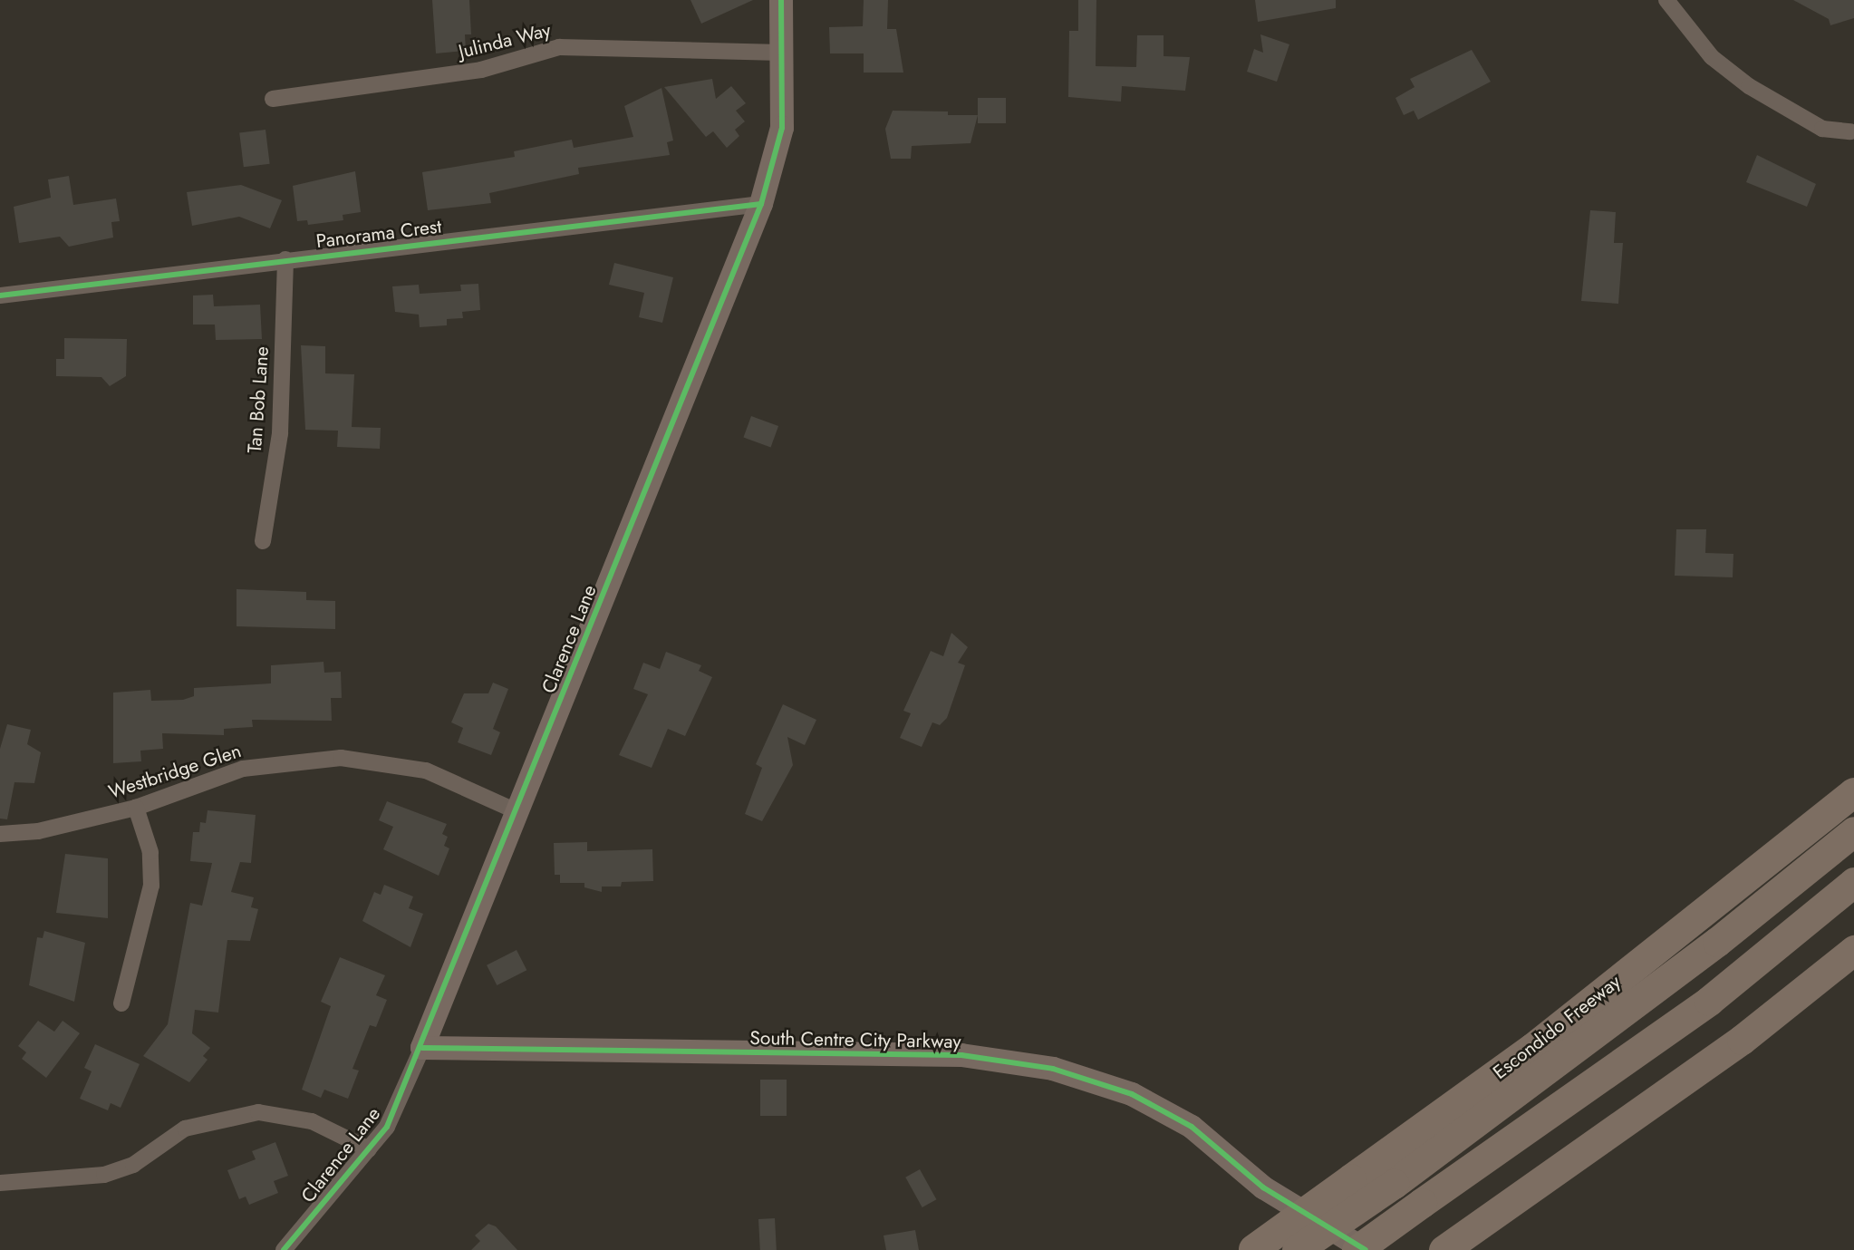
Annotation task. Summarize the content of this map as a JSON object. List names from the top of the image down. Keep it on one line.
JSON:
{"streets":{"highway":["Escondido Freeway"],"street":["Julinda Way","Panorama Crest","Tan Bob Lane","Clarence Lane","Westbridge Glen","South Centre City Parkway"]},"crossings":[["Julinda Way","Clarence Lane"],["Panorama Crest","Tan Bob Lane"],["Panorama Crest","Clarence Lane"],["Clarence Lane","Westbridge Glen"],["Clarence Lane","South Centre City Parkway"]]}
